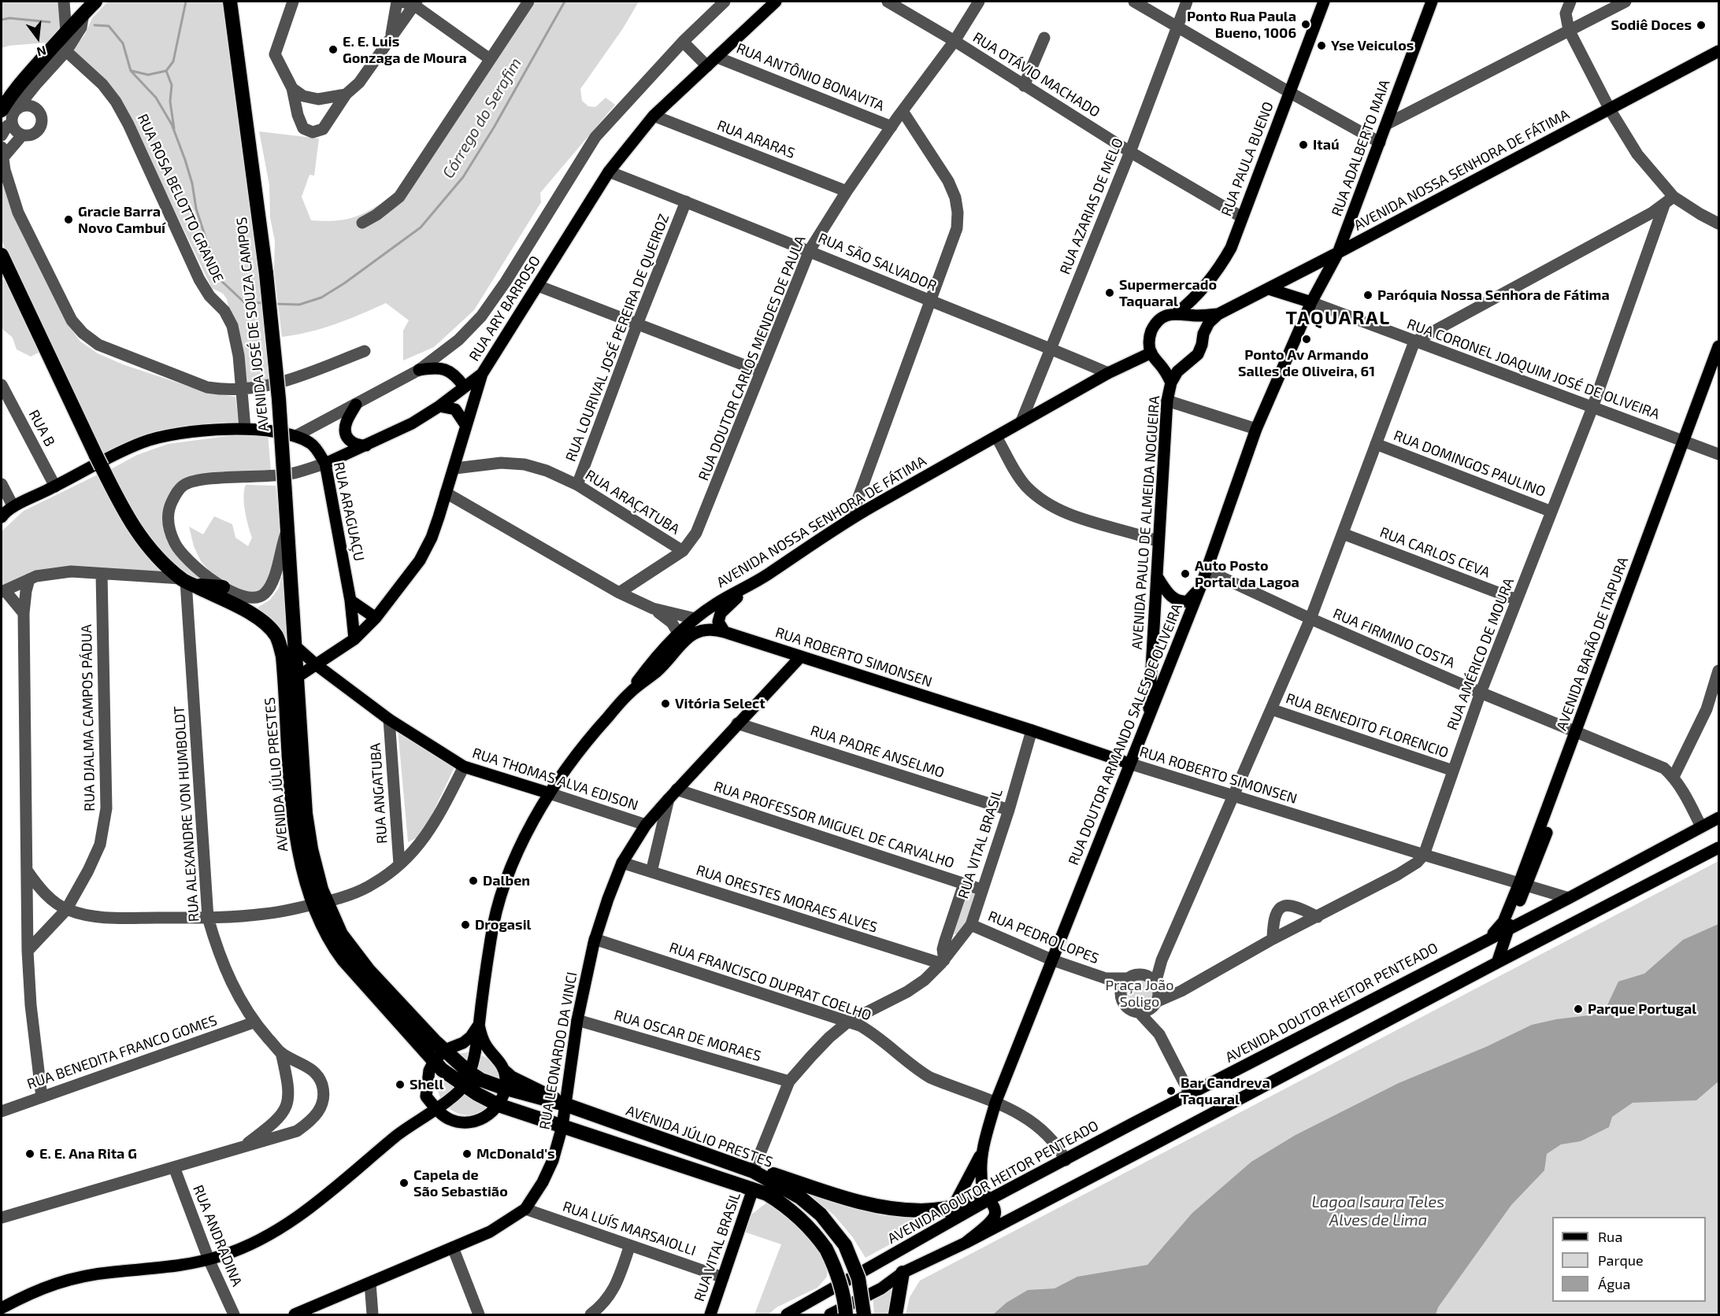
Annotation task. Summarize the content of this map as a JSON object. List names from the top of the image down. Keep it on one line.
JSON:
{"streets":{"highway":["AVENIDA JOSÉ DE SOUZA CAMPOS","AVENIDA JÚLIO PRESTES"],"main road":["RUA ADALBERTO MAIA","RUA PAULA BUENO","AVENIDA NOSSA SENHORA DE FÁTIMA","RUA ARY BARROSO","RUA ARAGUAÇU","AVENIDA PAULO DE ALMEIDA NOGUEIRA","AVENIDA BARÃO DE ITAPURA","RUA ROBERTO SIMONSEN","RUA DOUTOR ARMANDO SALES DE OLIVEIRA","RUA THOMAS ALVA EDISON","RUA VITAL BRASIL","AVENIDA DOUTOR HEITOR PENTEADO","RUA LEONARDO DA VINCI"],"street":["RUA OTÁVIO MACHADO","RUA ANTÔNIO BONAVITA","RUA ARARAS","RUA ROSA BELOTTO GRANDE","RUA AZARIAS DE MELO","RUA SÃO SALVADOR","RUA LOURIVAL JOSÉ PEREIRA DE QUEIROZ","RUA DOUTOR CARLOS MENDES DE PAULA","RUA CORONEL JOAQUIM JOSÉ DE OLIVEIRA","RUA B","RUA DOMINGOS PAULINO","RUA ARAÇATUBA","RUA CARLOS CEVA","RUA FIRMINO COSTA","RUA AMÉRICO DE MOURA","RUA DJALMA CAMPOS PÁDUA","RUA BENEDITO FLORENCIO","RUA PADRE ANSELMO","RUA ANGATUBA","RUA ALEXANDRE VON HUMBOLDT","RUA PROFESSOR MIGUEL DE CARVALHO","RUA ORESTES MORAES ALVES","RUA PEDRO LOPES","RUA FRANCISCO DUPRAT COELHO","RUA OSCAR DE MORAES","RUA BENEDITA FRANCO GOMES","RUA LUÍS MARSAIOLLI","RUA ANDRADINA"]},"crossings":[["RUA OTÁVIO MACHADO","RUA PAULA BUENO"],["RUA OTÁVIO MACHADO","RUA AZARIAS DE MELO"],["RUA OTÁVIO MACHADO","RUA DOUTOR CARLOS MENDES DE PAULA"],["RUA ANTÔNIO BONAVITA","RUA ARY BARROSO"],["RUA ANTÔNIO BONAVITA","RUA DOUTOR CARLOS MENDES DE PAULA"],["RUA ARARAS","RUA ARY BARROSO"],["RUA ARARAS","RUA DOUTOR CARLOS MENDES DE PAULA"],["RUA ADALBERTO MAIA","AVENIDA NOSSA SENHORA DE FÁTIMA"],["RUA ADALBERTO MAIA","RUA CORONEL JOAQUIM JOSÉ DE OLIVEIRA"],["RUA ADALBERTO MAIA","RUA DOUTOR ARMANDO SALES DE OLIVEIRA"],["RUA PAULA BUENO","AVENIDA NOSSA SENHORA DE FÁTIMA"],["AVENIDA NOSSA SENHORA DE FÁTIMA","RUA AZARIAS DE MELO"],["AVENIDA NOSSA SENHORA DE FÁTIMA","RUA SÃO SALVADOR"],["AVENIDA NOSSA SENHORA DE FÁTIMA","RUA ROBERTO SIMONSEN"],["AVENIDA NOSSA SENHORA DE FÁTIMA","AVENIDA JÚLIO PRESTES"],["AVENIDA NOSSA SENHORA DE FÁTIMA","RUA THOMAS ALVA EDISON"],["AVENIDA NOSSA SENHORA DE FÁTIMA","RUA ANDRADINA"],["RUA ROSA BELOTTO GRANDE","RUA ARAGUAÇU"],["RUA AZARIAS DE MELO","RUA SÃO SALVADOR"],["RUA SÃO SALVADOR","RUA ARY BARROSO"],["RUA SÃO SALVADOR","RUA LOURIVAL JOSÉ PEREIRA DE QUEIROZ"],["RUA SÃO SALVADOR","RUA DOUTOR CARLOS MENDES DE PAULA"],["RUA ARY BARROSO","AVENIDA JOSÉ DE SOUZA CAMPOS"],["RUA ARY BARROSO","RUA ARAGUAÇU"],["AVENIDA JOSÉ DE SOUZA CAMPOS","AVENIDA JÚLIO PRESTES"],["AVENIDA JOSÉ DE SOUZA CAMPOS","RUA THOMAS ALVA EDISON"],["RUA LOURIVAL JOSÉ PEREIRA DE QUEIROZ","RUA ARAÇATUBA"],["RUA DOUTOR CARLOS MENDES DE PAULA","RUA ARAÇATUBA"],["RUA CORONEL JOAQUIM JOSÉ DE OLIVEIRA","AVENIDA BARÃO DE ITAPURA"],["RUA CORONEL JOAQUIM JOSÉ DE OLIVEIRA","RUA AMÉRICO DE MOURA"],["RUA CORONEL JOAQUIM JOSÉ DE OLIVEIRA","RUA DOUTOR ARMANDO SALES DE OLIVEIRA"],["RUA B","RUA ARAGUAÇU"],["RUA DOMINGOS PAULINO","RUA AMÉRICO DE MOURA"],["AVENIDA PAULO DE ALMEIDA NOGUEIRA","RUA DOUTOR ARMANDO SALES DE OLIVEIRA"],["RUA CARLOS CEVA","RUA AMÉRICO DE MOURA"],["RUA FIRMINO COSTA","AVENIDA BARÃO DE ITAPURA"],["RUA FIRMINO COSTA","RUA AMÉRICO DE MOURA"],["RUA FIRMINO COSTA","RUA DOUTOR ARMANDO SALES DE OLIVEIRA"],["RUA FIRMINO COSTA","AVENIDA DOUTOR HEITOR PENTEADO"],["AVENIDA BARÃO DE ITAPURA","RUA ROBERTO SIMONSEN"],["AVENIDA BARÃO DE ITAPURA","AVENIDA DOUTOR HEITOR PENTEADO"],["RUA AMÉRICO DE MOURA","RUA ROBERTO SIMONSEN"],["RUA AMÉRICO DE MOURA","RUA BENEDITO FLORENCIO"],["RUA ROBERTO SIMONSEN","RUA DOUTOR ARMANDO SALES DE OLIVEIRA"],["RUA ROBERTO SIMONSEN","RUA VITAL BRASIL"],["RUA ROBERTO SIMONSEN","AVENIDA DOUTOR HEITOR PENTEADO"],["RUA ROBERTO SIMONSEN","RUA LEONARDO DA VINCI"],["RUA DOUTOR ARMANDO SALES DE OLIVEIRA","RUA PEDRO LOPES"],["RUA DOUTOR ARMANDO SALES DE OLIVEIRA","RUA FRANCISCO DUPRAT COELHO"],["RUA PADRE ANSELMO","RUA VITAL BRASIL"],["RUA PADRE ANSELMO","RUA LEONARDO DA VINCI"],["AVENIDA JÚLIO PRESTES","RUA THOMAS ALVA EDISON"],["AVENIDA JÚLIO PRESTES","RUA VITAL BRASIL"],["AVENIDA JÚLIO PRESTES","RUA LEONARDO DA VINCI"],["RUA THOMAS ALVA EDISON","RUA ANGATUBA"],["RUA THOMAS ALVA EDISON","RUA LEONARDO DA VINCI"],["RUA ALEXANDRE VON HUMBOLDT","RUA BENEDITA FRANCO GOMES"],["RUA ALEXANDRE VON HUMBOLDT","RUA ANDRADINA"],["RUA PROFESSOR MIGUEL DE CARVALHO","RUA VITAL BRASIL"],["RUA PROFESSOR MIGUEL DE CARVALHO","RUA LEONARDO DA VINCI"],["RUA VITAL BRASIL","RUA ORESTES MORAES ALVES"],["RUA VITAL BRASIL","RUA PEDRO LOPES"],["RUA VITAL BRASIL","RUA FRANCISCO DUPRAT COELHO"],["RUA VITAL BRASIL","RUA OSCAR DE MORAES"],["RUA VITAL BRASIL","RUA LUÍS MARSAIOLLI"],["RUA ORESTES MORAES ALVES","RUA LEONARDO DA VINCI"],["RUA FRANCISCO DUPRAT COELHO","AVENIDA DOUTOR HEITOR PENTEADO"],["RUA FRANCISCO DUPRAT COELHO","RUA LEONARDO DA VINCI"],["RUA OSCAR DE MORAES","RUA LEONARDO DA VINCI"],["RUA LEONARDO DA VINCI","RUA LUÍS MARSAIOLLI"]],"districts":["TAQUARAL"],"water":["Córrego do Serafim","Lagoa Isaura Teles Alves de Lima"],"parks":["Praça João Soligo"],"places":["Ponto Rua Paula Bueno, 1006","Sodiê Doces","Yse Veiculos","E. E. Luis Gonzaga de Moura","Itaú","Gracie Barra Novo Cambuí","Supermercado Taquaral","Paróquia Nossa Senhora de Fátima","Ponto Av Armando Salles de Oliveira, 61","Auto Posto Portal da Lagoa","Vitória Select","Dalben","Drogasil","Parque Portugal","Shell","Bar Candreva Taquaral","E. E. Ana Rita G","McDonald's","Capela de São Sebastião"],"legend":["Rua","Parque","Água"],"north":"bottom"}
